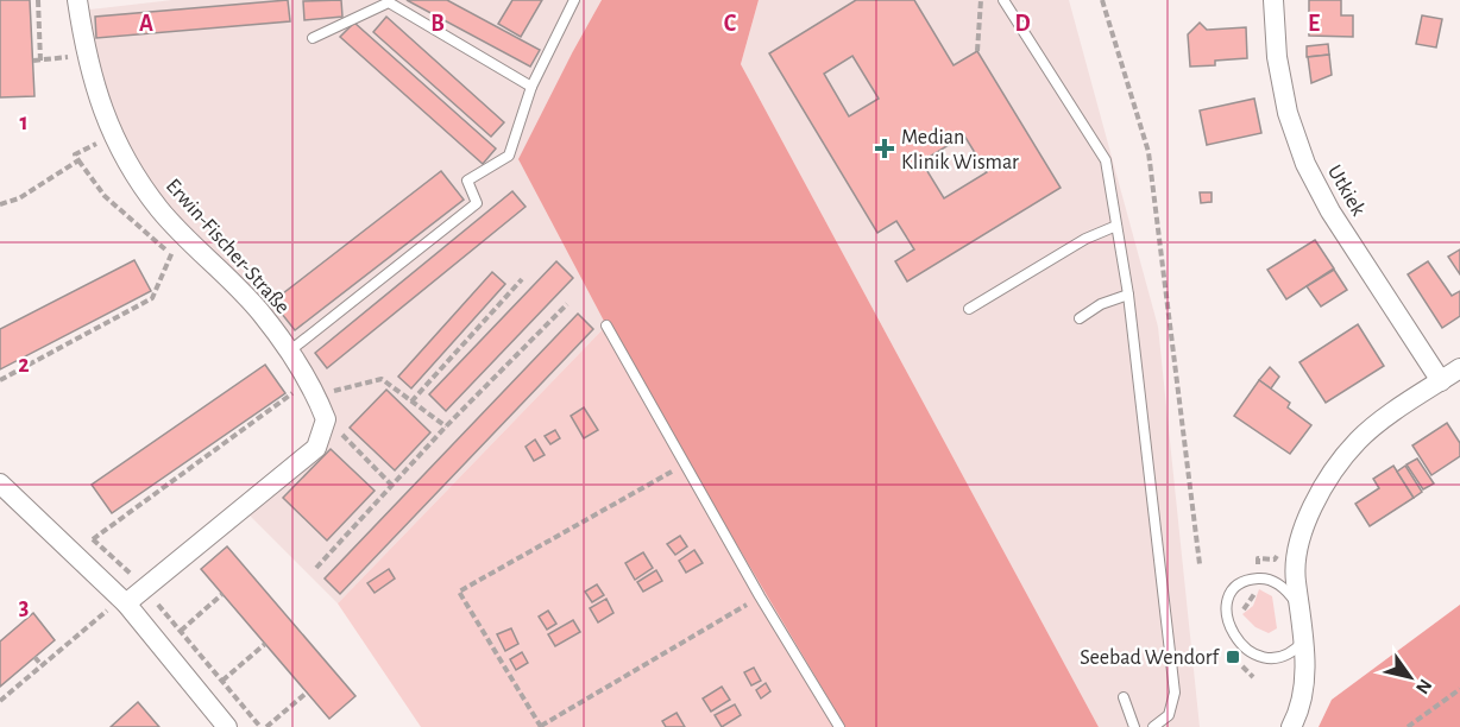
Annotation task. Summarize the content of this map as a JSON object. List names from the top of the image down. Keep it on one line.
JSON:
{"streets":{"street":["Utkiek","Erwin-Fischer-Straße"]},"places":{"health":["Median Klinik Wismar"],"transit":["Seebad Wendorf"]},"north":"bottom right","grid":{"columns":["A","B","C","D","E"],"rows":["1","2","3"]}}
